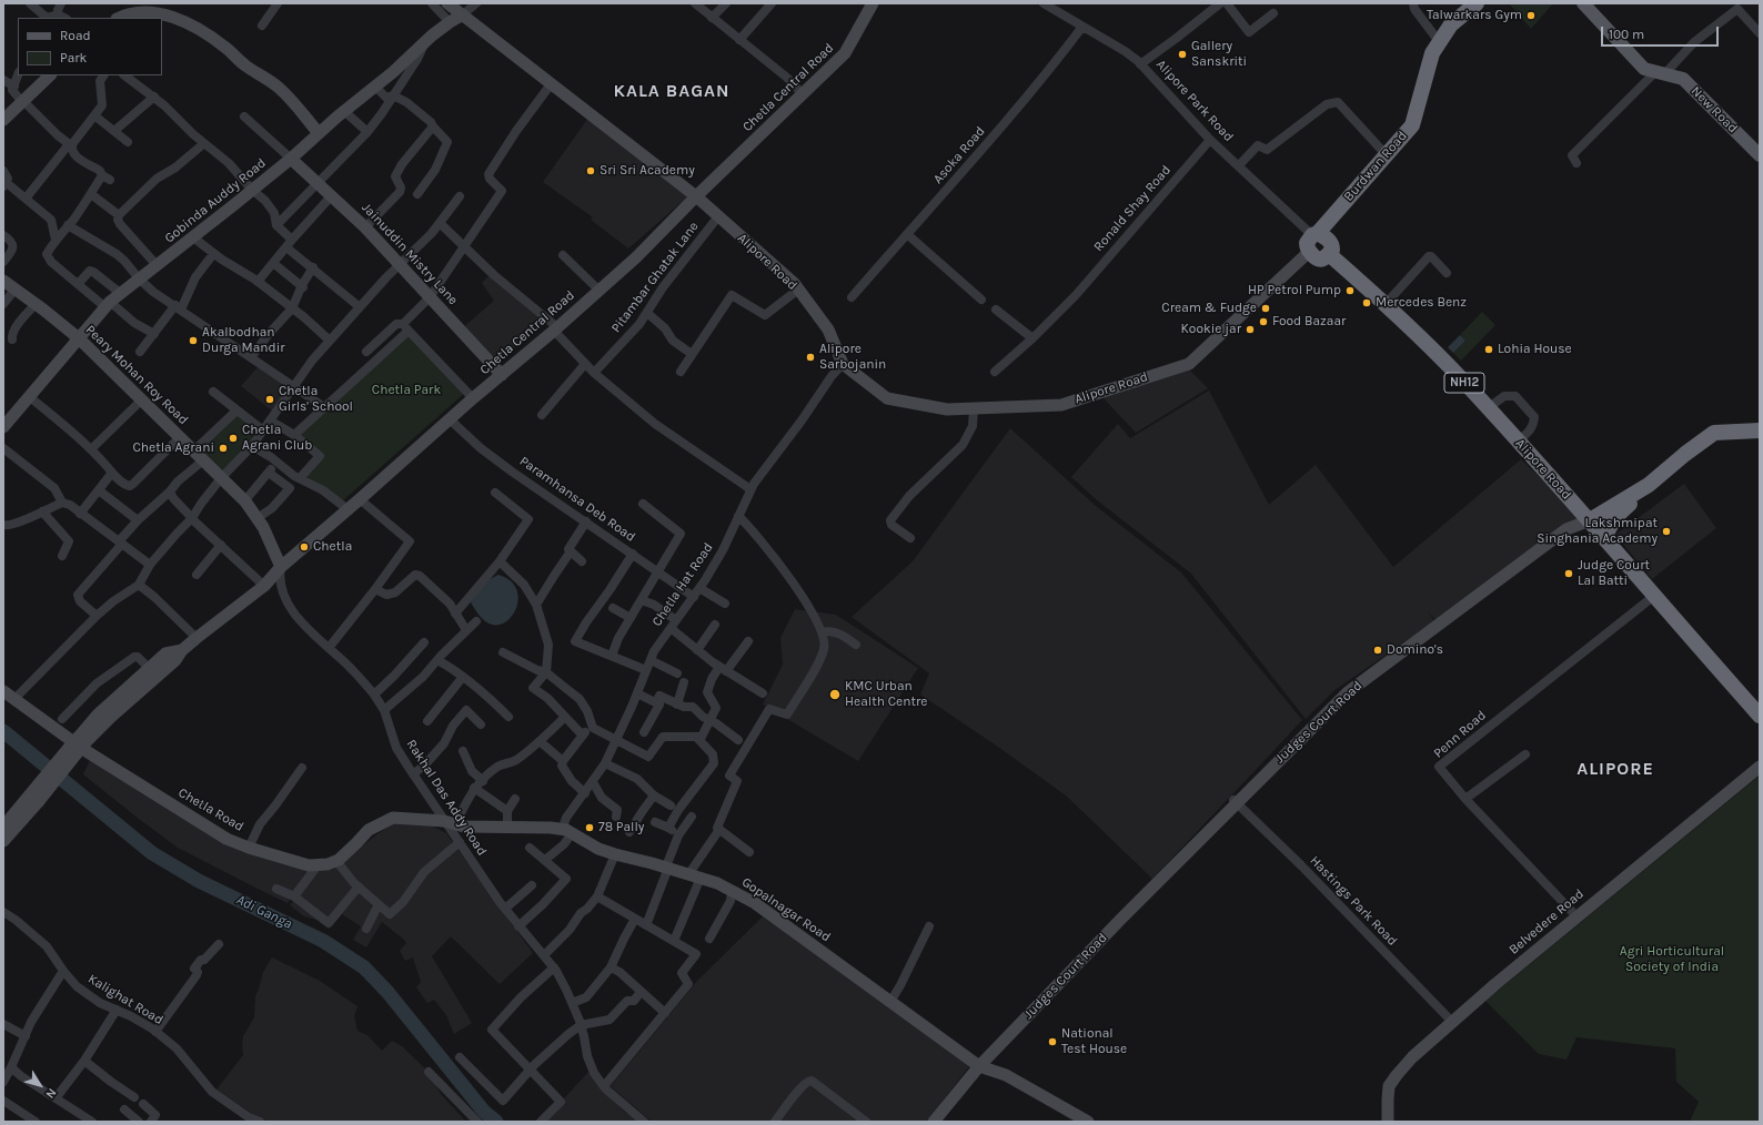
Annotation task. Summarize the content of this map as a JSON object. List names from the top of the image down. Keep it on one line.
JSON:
{"streets":{"highway":["Burdwan Road","Alipore Road","NH12","Judges Court Road"],"main road":["Chetla Central Road","New Road","Gobinda Auddy Road","Jainuddin Mistry Lane","Peary Mohan Roy Road","Chetla Road","Gopalnagar Road","Belvedere Road"],"street":["Alipore Park Road","Asoka Road","Ronald Shay Road","Pitambar Ghatak Lane","Paramhansa Deb Road","Chetla Hat Road","Penn Road","Rakhal Das Addy Road","Hastings Park Road","Kalighat Road"]},"crossings":[["Chetla Central Road","Jainuddin Mistry Lane"],["Chetla Central Road","Alipore Road"],["Chetla Central Road","Peary Mohan Roy Road"],["Chetla Central Road","Paramhansa Deb Road"],["Chetla Central Road","Rakhal Das Addy Road"],["Alipore Park Road","Asoka Road"],["Alipore Park Road","Burdwan Road"],["Alipore Park Road","Ronald Shay Road"],["Alipore Park Road","Alipore Road"],["Burdwan Road","Alipore Road"],["Gobinda Auddy Road","Jainuddin Mistry Lane"],["Gobinda Auddy Road","Alipore Road"],["Gobinda Auddy Road","Peary Mohan Roy Road"],["Alipore Road","Pitambar Ghatak Lane"],["Alipore Road","Chetla Hat Road"],["Alipore Road","Judges Court Road"],["Alipore Road","Penn Road"],["Peary Mohan Roy Road","Rakhal Das Addy Road"],["Paramhansa Deb Road","Chetla Hat Road"],["Chetla Hat Road","Gopalnagar Road"],["Judges Court Road","Hastings Park Road"],["Judges Court Road","Gopalnagar Road"],["Penn Road","Belvedere Road"],["Rakhal Das Addy Road","Chetla Road"],["Rakhal Das Addy Road","Gopalnagar Road"],["Chetla Road","Gopalnagar Road"],["Hastings Park Road","Belvedere Road"]],"districts":["KALA BAGAN","ALIPORE"],"water":["Adi Ganga"],"parks":["Chetla Park","Agri Horticultural Society of India"],"places":["Talwarkars Gym","Gallery Sanskriti","Sri Sri Academy","HP Petrol Pump","Mercedes Benz","Cream & Fudge","Food Bazaar","Kookie jar","Akalbodhan Durga Mandir","Lohia House","Alipore Sarbojanin","Chetla Girls' School","Chetla Agrani Club","Chetla Agrani","Lakshmipat Singhania Academy","Chetla","Judge Court Lal Batti","Domino's","KMC Urban Health Centre","78 Pally","National Test House"],"legend":["Road","Park"],"scale_bar":"100 m","north":"bottom right"}
